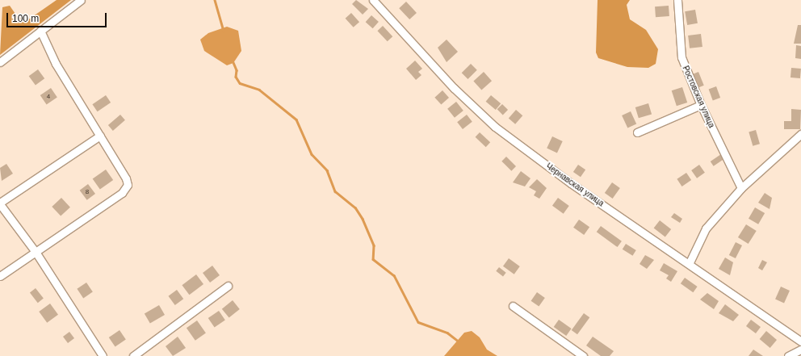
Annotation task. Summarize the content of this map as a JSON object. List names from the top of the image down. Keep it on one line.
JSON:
{"streets":{"street":["Ростовская улица","Чернавская улица"]},"house_numbers":["4","8"],"scale_bar":"100 m"}
